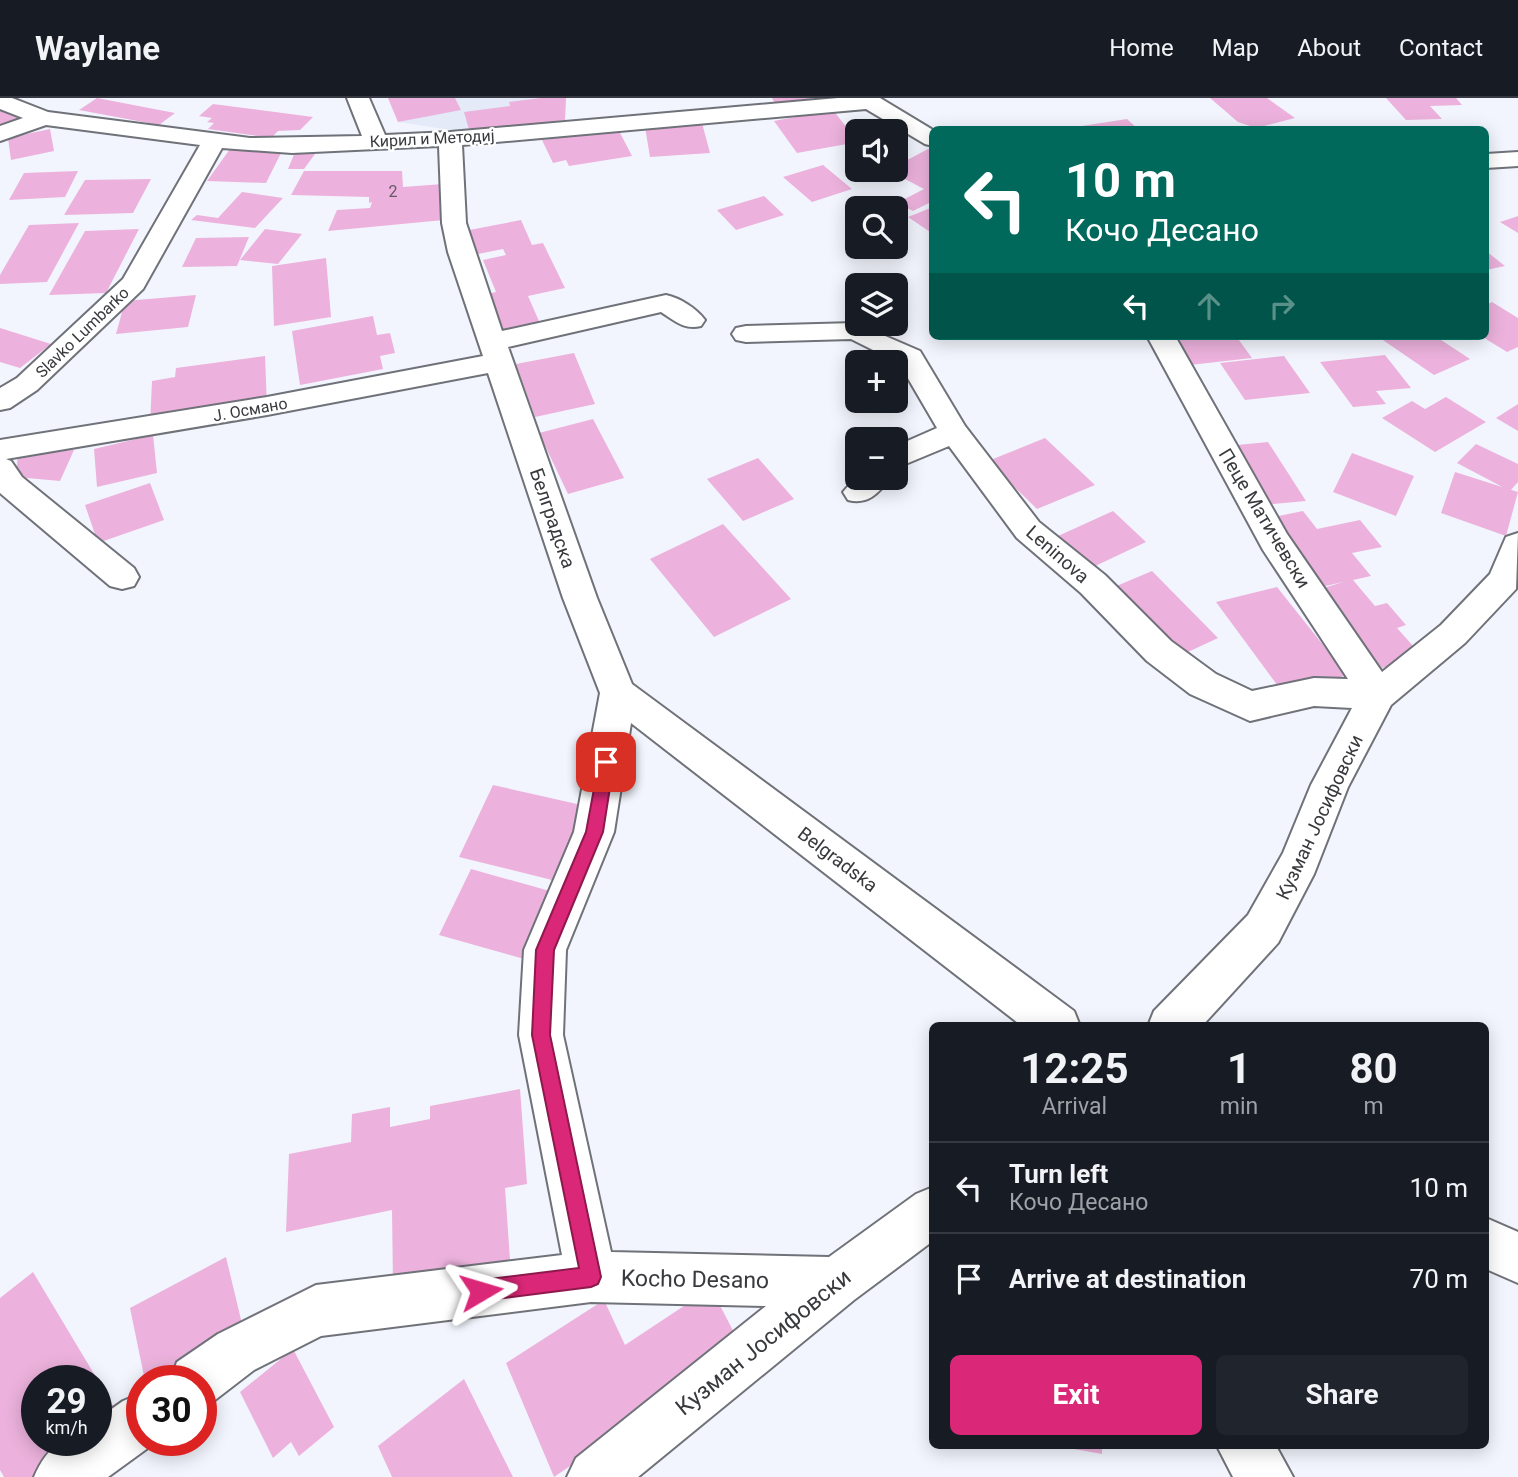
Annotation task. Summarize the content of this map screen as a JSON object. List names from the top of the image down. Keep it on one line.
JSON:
{"streets":{"street":["Кирил и Методиј","Slavko Lumbarko","Ј. Османо","Белградска","Пеце Матичевски","Leninova","Кузман Јосифовски","Belgradska","Kocho Desano"]},"crossings":[["Кирил и Методиј","Slavko Lumbarko"],["Кирил и Методиј","Белградска"],["Ј. Османо","Белградска"],["Белградска","Belgradska"],["Пеце Матичевски","Leninova"],["Пеце Матичевски","Кузман Јосифовски"],["Leninova","Кузман Јосифовски"],["Кузман Јосифовски","Kocho Desano"]],"house_numbers":["2"],"page":{"header":"Waylane","nav":["Home","Map","About","Contact"],"map_buttons":["+","−"],"turn":["10 m","Кочо Десано"],"eta":["12:25","Arrival","1","min","80","m"],"list":[{"name":"Turn left","note":"Кочо Десано","value":"10 m"},{"name":"Arrive at destination","value":"70 m"}],"buttons":["Exit","Share"],"speed":"29 km/h","limit":"30"}}
